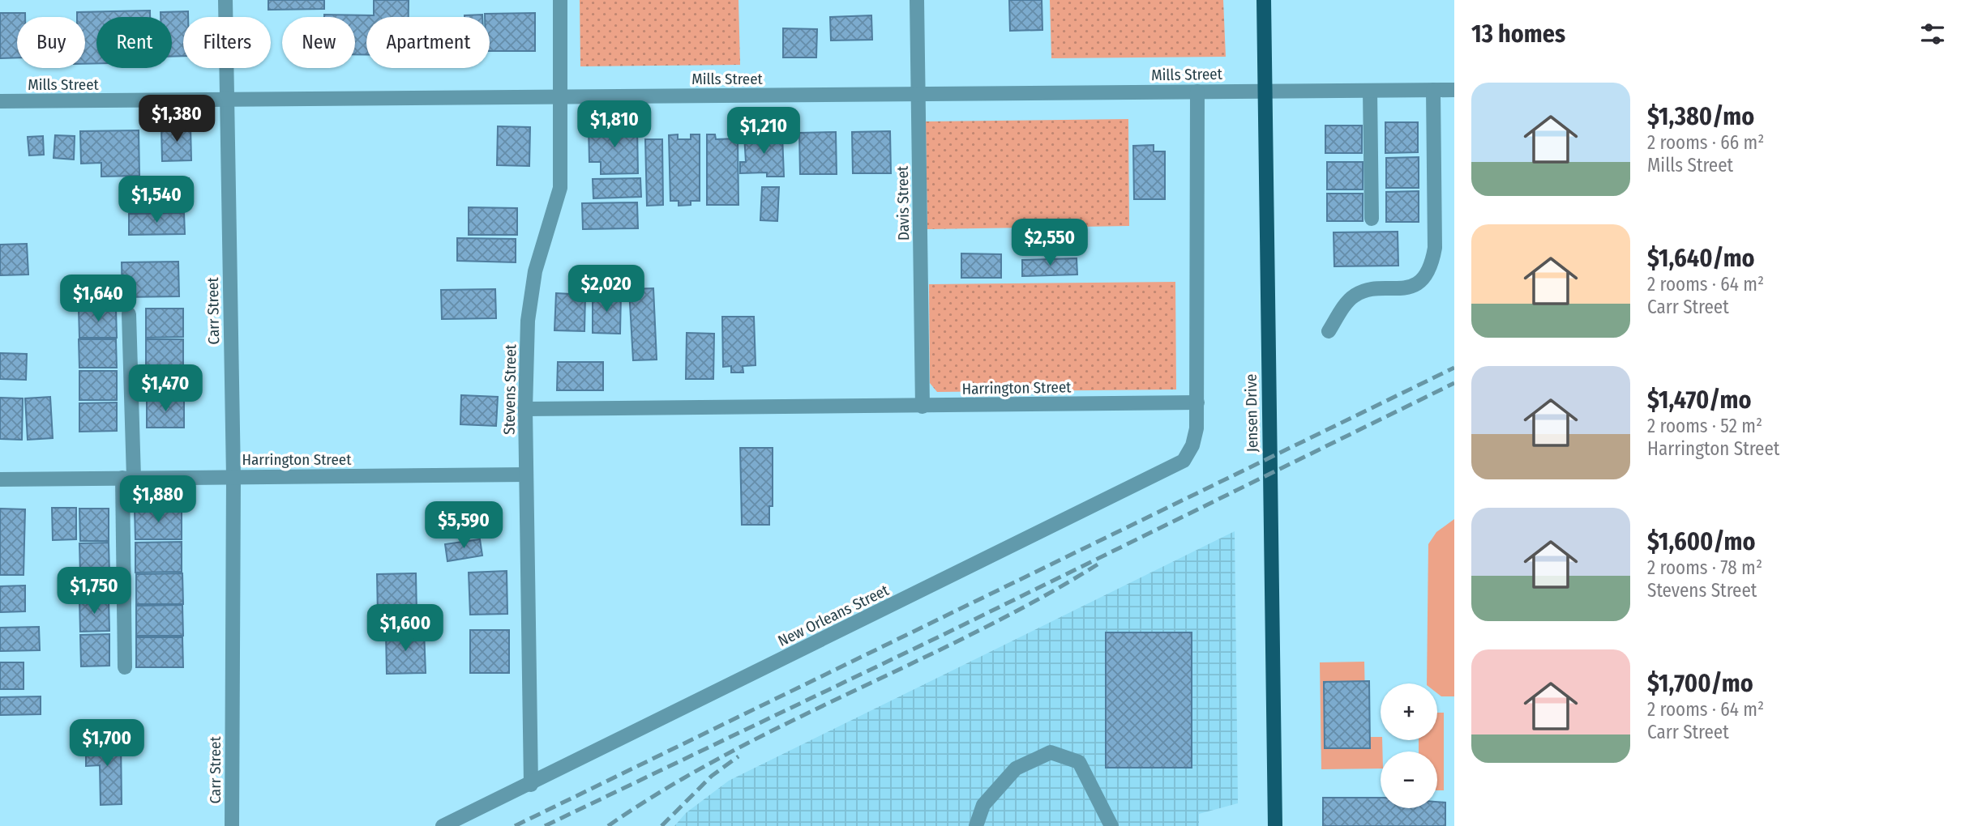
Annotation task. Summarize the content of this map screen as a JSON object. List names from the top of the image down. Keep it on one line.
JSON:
{"streets":{"main road":["Jensen Drive"],"street":["Mills Street","Davis Street","Carr Street","Harrington Street","Stevens Street","New Orleans Street"]},"crossings":[["Mills Street","Davis Street"],["Mills Street","Carr Street"],["Mills Street","Stevens Street"],["Mills Street","Jensen Drive"],["Davis Street","Harrington Street"],["Carr Street","Harrington Street"],["Harrington Street","Stevens Street"],["Harrington Street","New Orleans Street"],["Stevens Street","New Orleans Street"]],"page":{"heading":"13 homes","chip":["Buy","Rent","Filters","New","Apartment"],"list":[{"name":"$1,380/mo","note":"2 rooms · 66 m² · Mills Street"},{"name":"$1,640/mo","note":"2 rooms · 64 m² · Carr Street"},{"name":"$1,470/mo","note":"2 rooms · 52 m² · Harrington Street"},{"name":"$1,600/mo","note":"2 rooms · 78 m² · Stevens Street"},{"name":"$1,700/mo","note":"2 rooms · 64 m² · Carr Street"}],"price":["$1,380","$1,810","$1,210","$1,540","$2,550","$2,020","$1,640","$1,470","$1,880","$5,590","$1,750","$1,600","$1,700"],"map_buttons":["+","−"]}}
